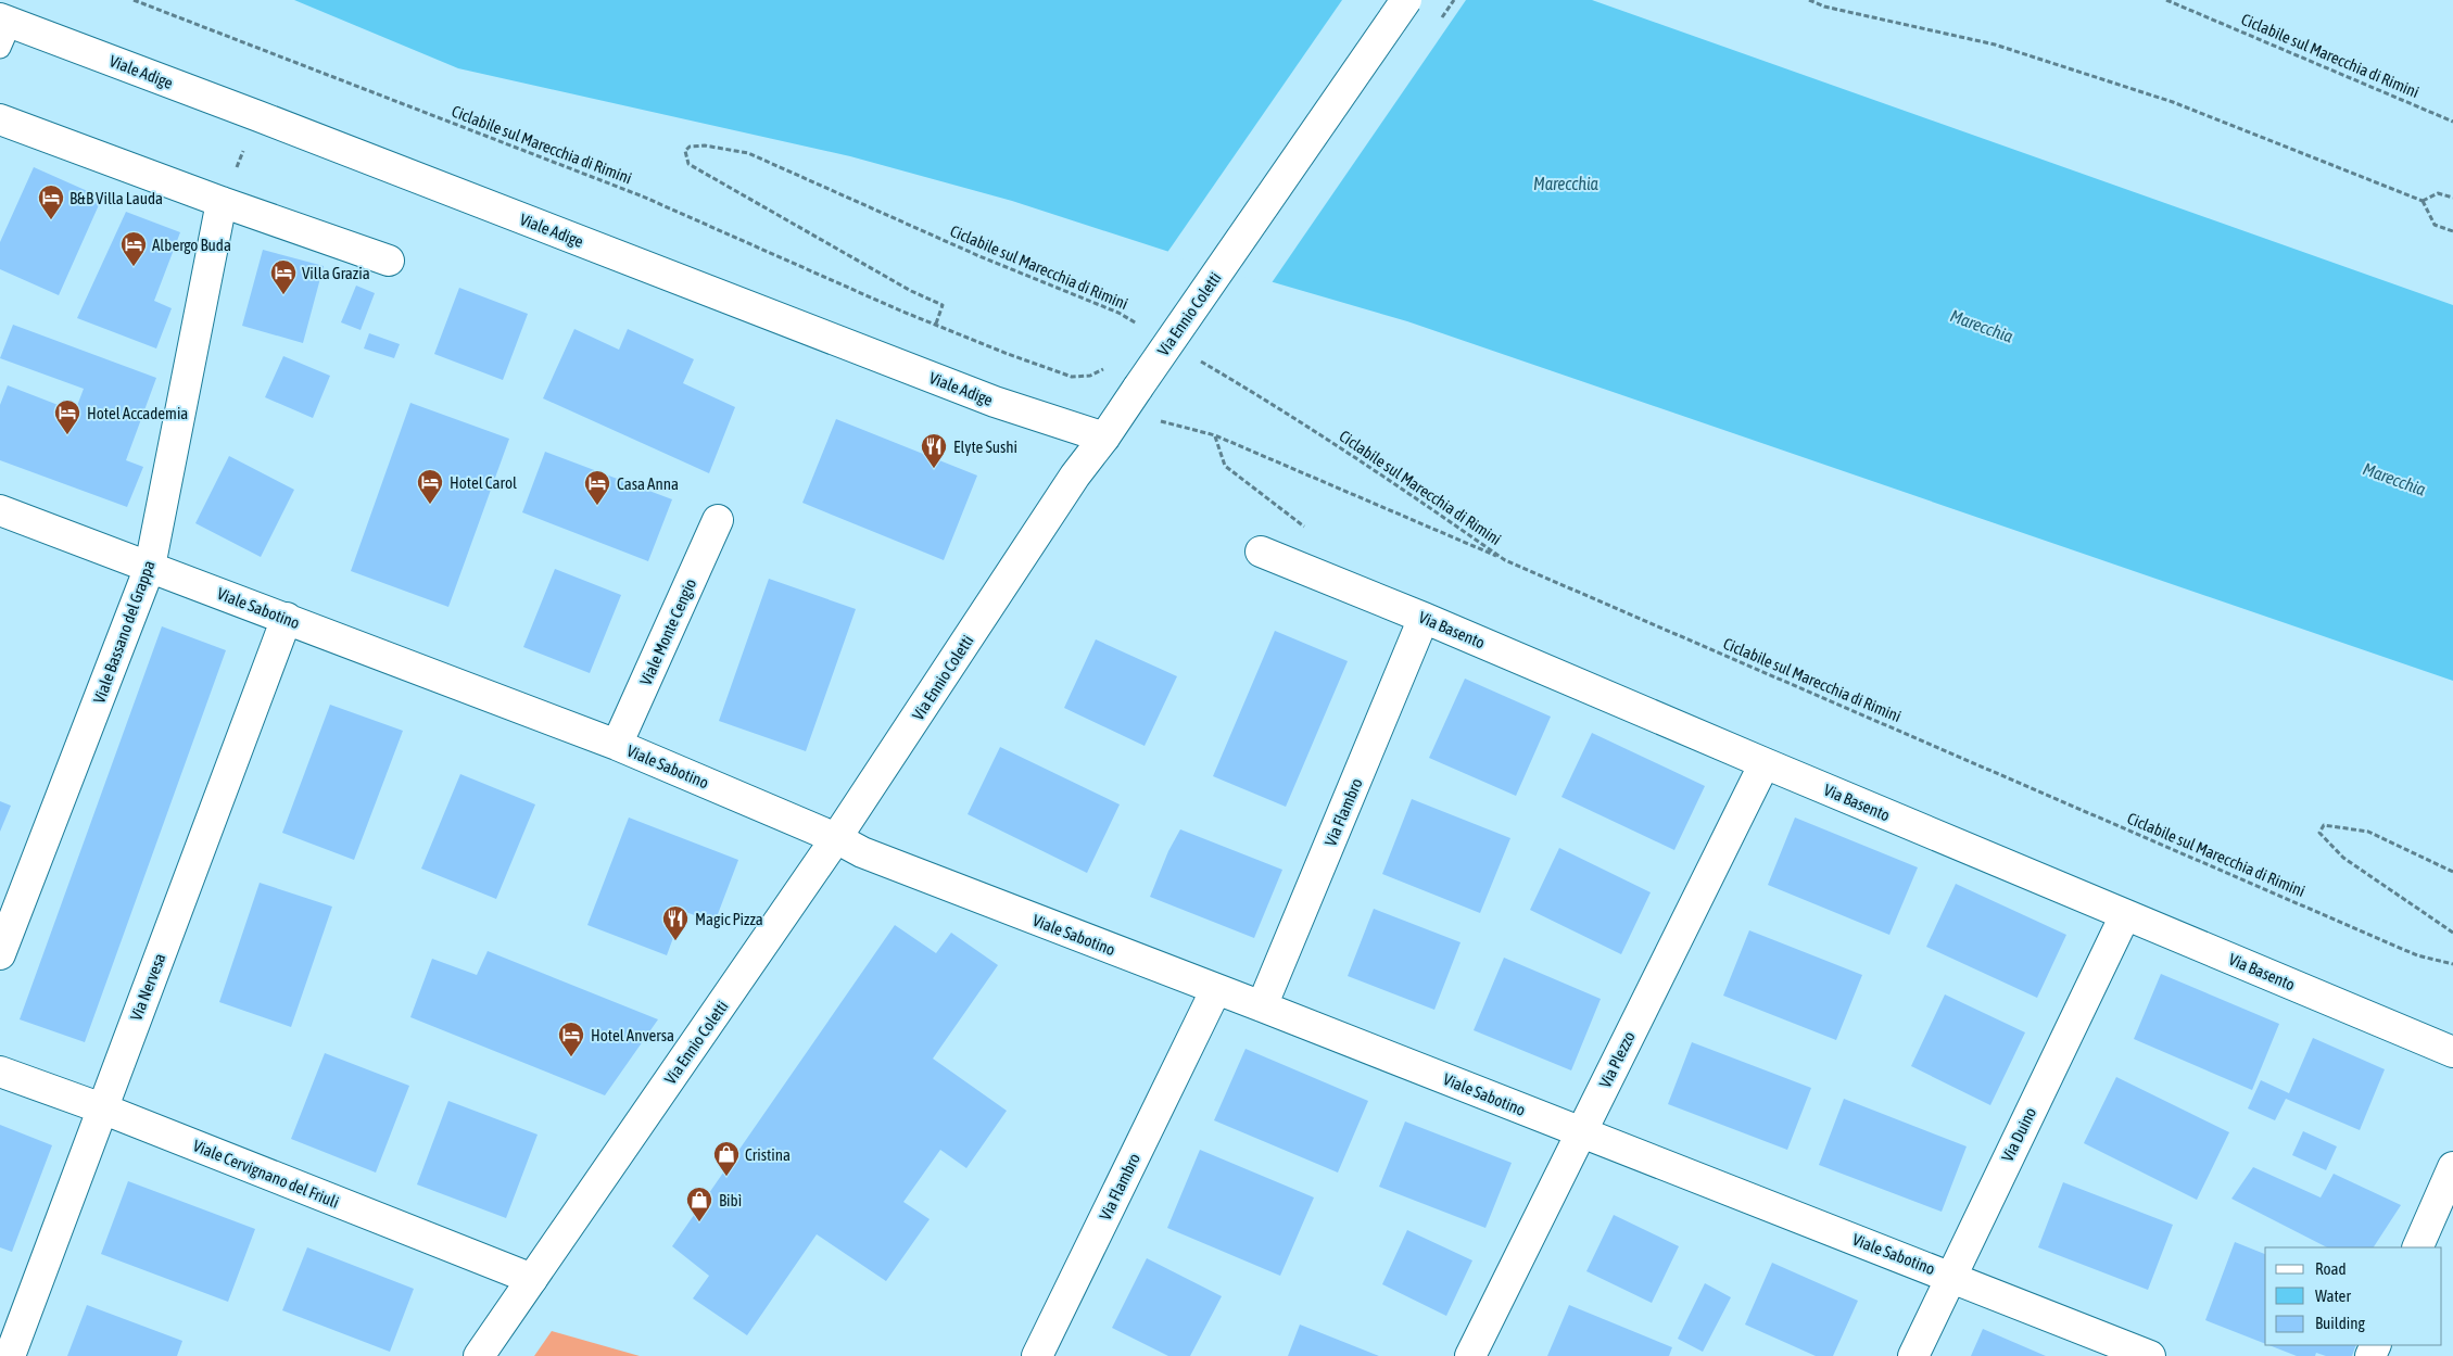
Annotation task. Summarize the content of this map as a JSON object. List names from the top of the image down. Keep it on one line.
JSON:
{"streets":{"street":["Viale Adige","Via Ennio Coletti","Viale Sabotino","Via Basento","Viale Bassano del Grappa","Viale Monte Cengio","Via Flambro","Via Nervesa","Via Plezzo","Via Duino","Viale Cervignano del Friuli"],"path":["Ciclabile sul Marecchia di Rimini"]},"crossings":[["Viale Adige","Via Ennio Coletti"],["Via Ennio Coletti","Viale Sabotino"],["Via Ennio Coletti","Viale Cervignano del Friuli"],["Viale Sabotino","Viale Bassano del Grappa"],["Viale Sabotino","Viale Monte Cengio"],["Viale Sabotino","Via Flambro"],["Viale Sabotino","Via Nervesa"],["Viale Sabotino","Via Plezzo"],["Viale Sabotino","Via Duino"],["Via Basento","Via Flambro"],["Via Basento","Via Plezzo"],["Via Basento","Via Duino"],["Via Nervesa","Viale Cervignano del Friuli"]],"water":["Marecchia"],"places":{"hotel":["B&B Villa Lauda","Albergo Buda","Villa Grazia","Hotel Accademia","Hotel Carol","Casa Anna","Hotel Anversa"],"restaurant":["Elyte Sushi","Magic Pizza"],"shop":["Cristina","Bibì"]},"legend":["Road","Water","Building"]}
